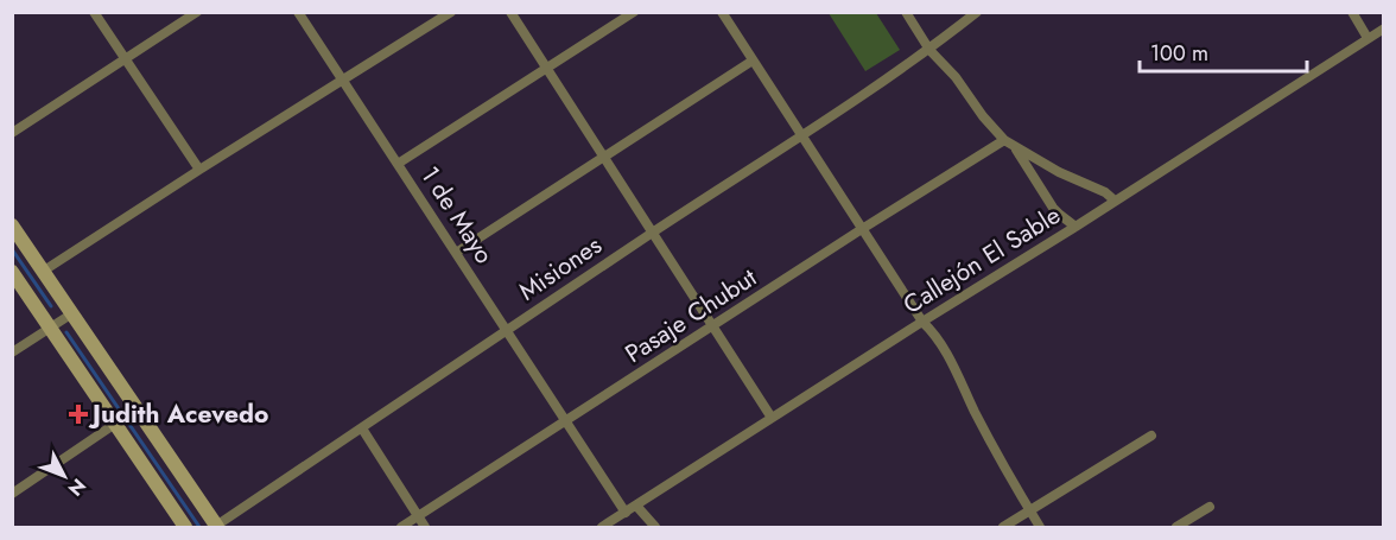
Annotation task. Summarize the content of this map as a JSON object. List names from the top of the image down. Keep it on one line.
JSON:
{"streets":{"street":["1 de Mayo","Callejón El Sable","Misiones","Pasaje Chubut"]},"crossings":[["1 de Mayo","Callejón El Sable"],["1 de Mayo","Misiones"],["1 de Mayo","Pasaje Chubut"]],"places":{"health":["Judith Acevedo"]},"scale_bar":"100 m","north":"bottom right"}
